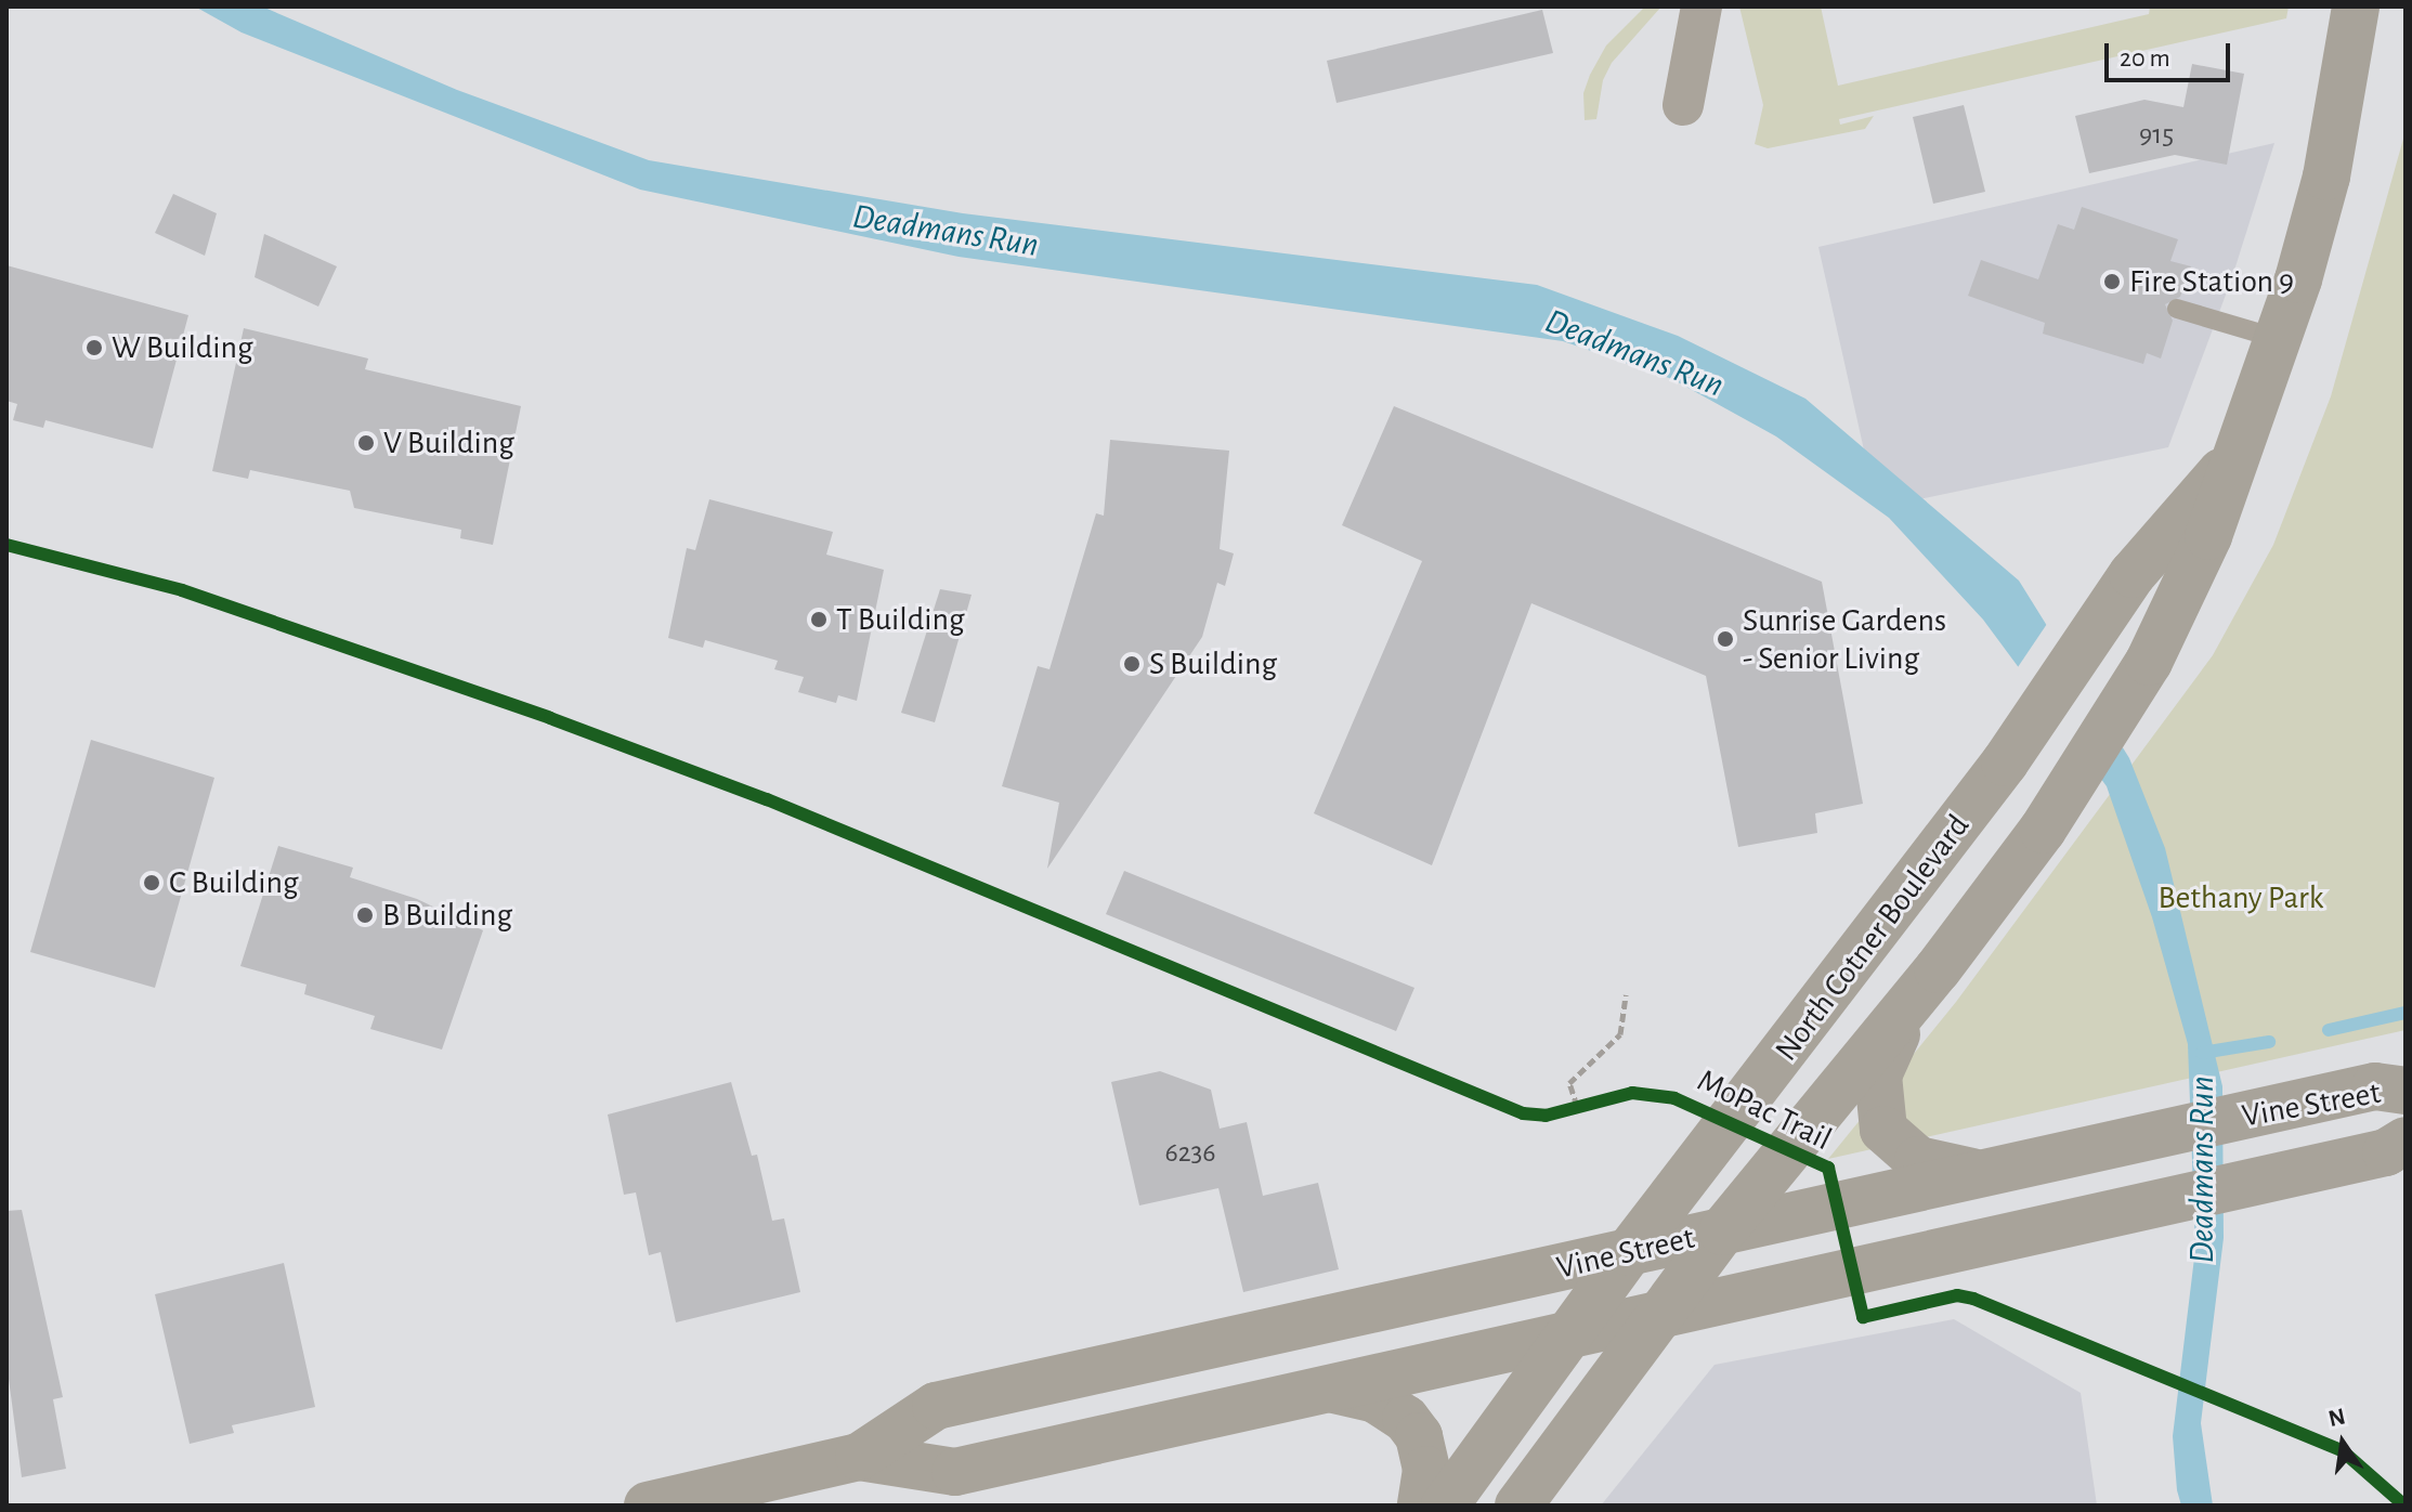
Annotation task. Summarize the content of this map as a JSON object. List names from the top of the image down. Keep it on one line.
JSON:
{"streets":{"main road":["North Cotner Boulevard","Vine Street"],"cycle path":["MoPac Trail"]},"crossings":[["North Cotner Boulevard","Vine Street"]],"water":["Deadmans Run"],"parks":["Bethany Park"],"places":["Fire Station 9","W Building","V Building","T Building","Sunrise Gardens - Senior Living","S Building","C Building","B Building"],"house_numbers":["915","6236"],"scale_bar":"20 m","north":"top"}
